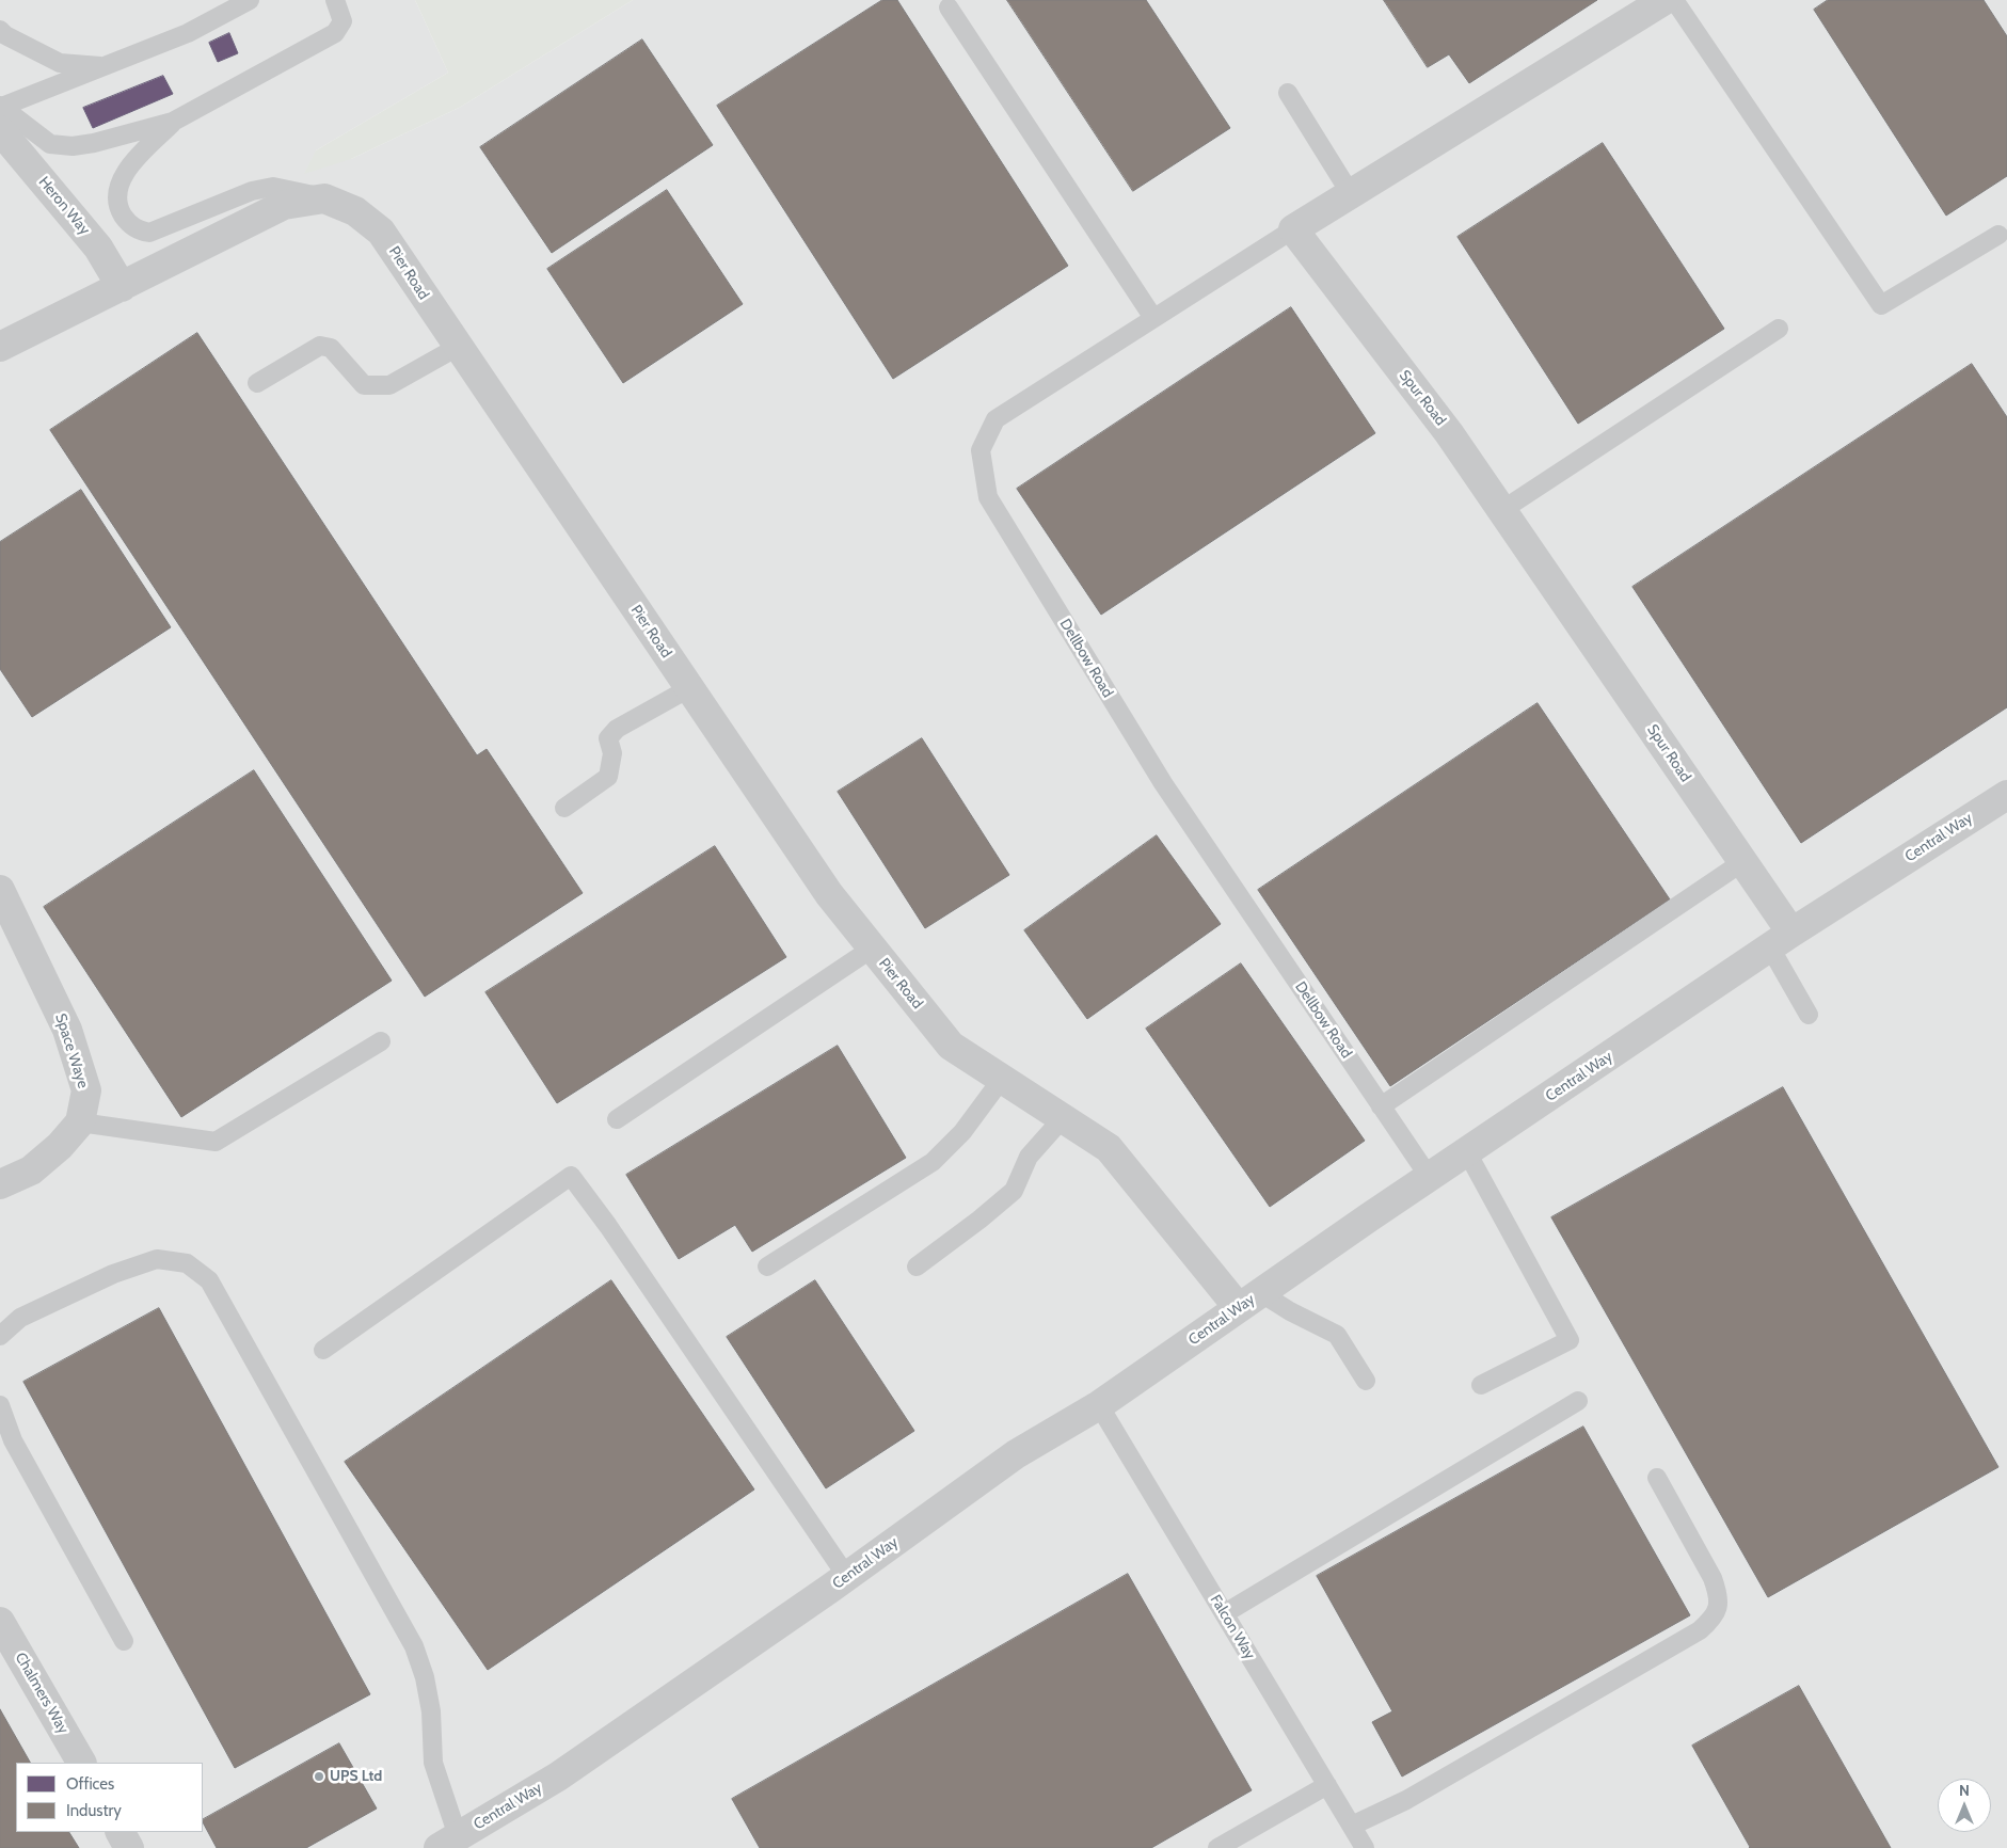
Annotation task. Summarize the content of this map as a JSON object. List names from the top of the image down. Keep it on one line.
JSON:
{"streets":{"street":["Heron Way","Pier Road","Spur Road","Central Way","Space Waye","Chalmers Way"],"lane":["Dellbow Road","Falcon Way"]},"crossings":[["Pier Road","Central Way"],["Spur Road","Dellbow Road"],["Spur Road","Central Way"],["Dellbow Road","Central Way"],["Central Way","Falcon Way"]],"places":["UPS Ltd"],"legend":["Offices","Industry"],"north":"top"}
